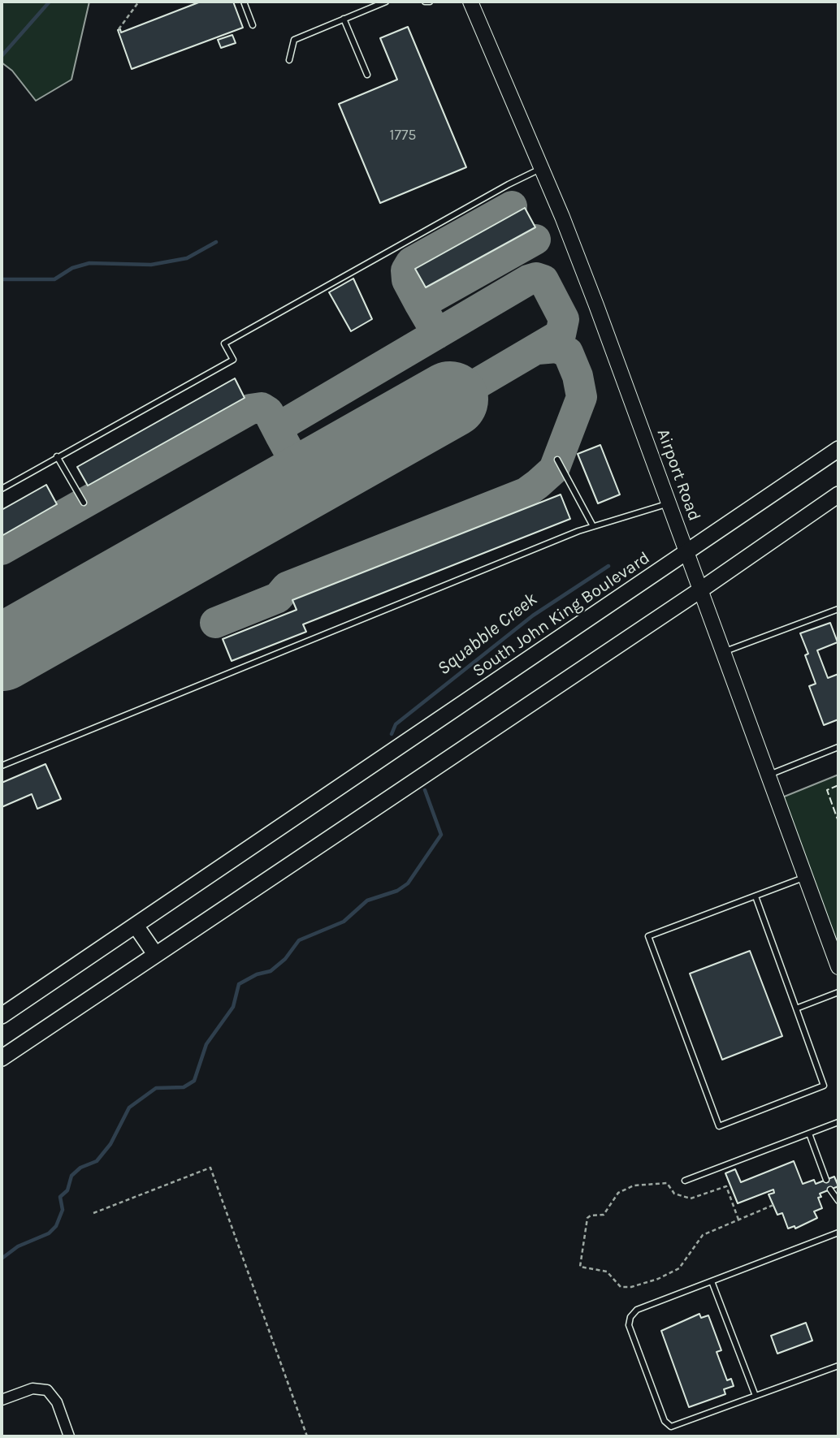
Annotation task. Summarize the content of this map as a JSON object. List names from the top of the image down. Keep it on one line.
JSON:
{"streets":{"main road":["South John King Boulevard"],"street":["Airport Road"]},"crossings":[["Airport Road","South John King Boulevard"]],"water":["Squabble Creek"],"house_numbers":["1775"]}
